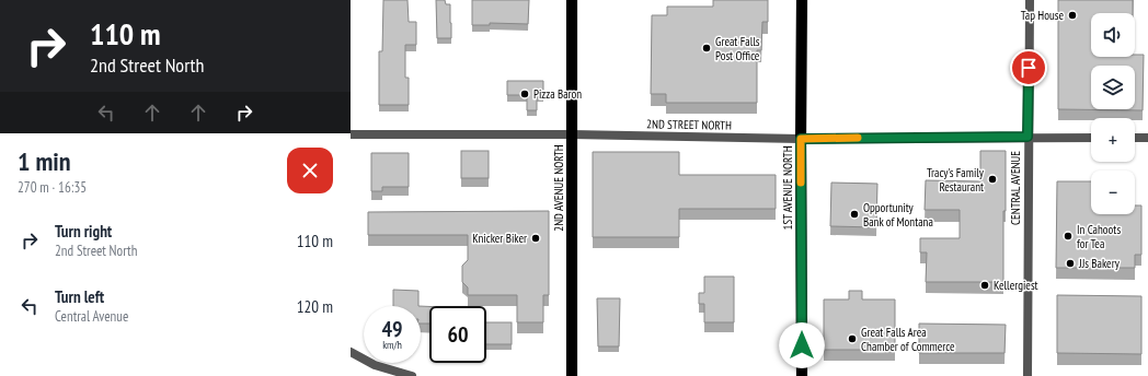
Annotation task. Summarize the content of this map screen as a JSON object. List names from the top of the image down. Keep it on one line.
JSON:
{"streets":{"main road":["2ND AVENUE NORTH","1ST AVENUE NORTH"],"street":["2ND STREET NORTH","CENTRAL AVENUE"]},"crossings":[["2ND STREET NORTH","2ND AVENUE NORTH"],["2ND STREET NORTH","1ST AVENUE NORTH"],["2ND STREET NORTH","CENTRAL AVENUE"]],"places":["Tap House","Great Falls Post Office","Pizza Baron","Tracy's Family Restaurant","Opportunity Bank of Montana","In Cahoots for Tea","Knicker Biker","JJs Bakery","Kellergiest","Great Falls Area Chamber of Commerce"],"page":{"turn":["110 m","2nd Street North"],"map_buttons":["+","−"],"heading":["1 min","270 m · 16:35"],"list":[{"name":"Turn right","note":"2nd Street North","value":"110 m"},{"name":"Turn left","note":"Central Avenue","value":"120 m"}],"speed":"49 km/h","limit":"60"}}
